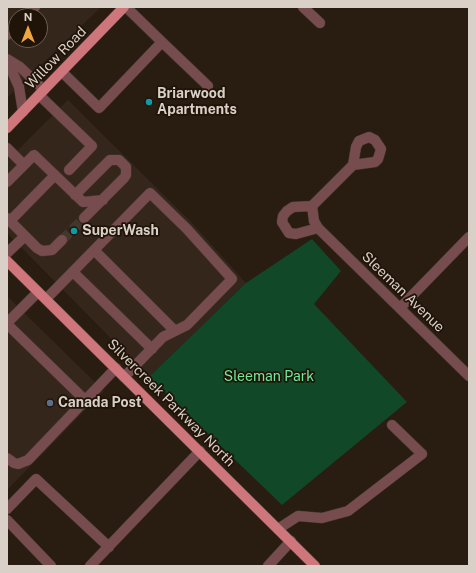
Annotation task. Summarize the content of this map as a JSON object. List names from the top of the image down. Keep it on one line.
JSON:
{"streets":{"main road":["Willow Road","Silvercreek Parkway North"],"street":["Sleeman Avenue"]},"parks":["Sleeman Park"],"places":["Briarwood Apartments","SuperWash","Canada Post"],"north":"top"}
